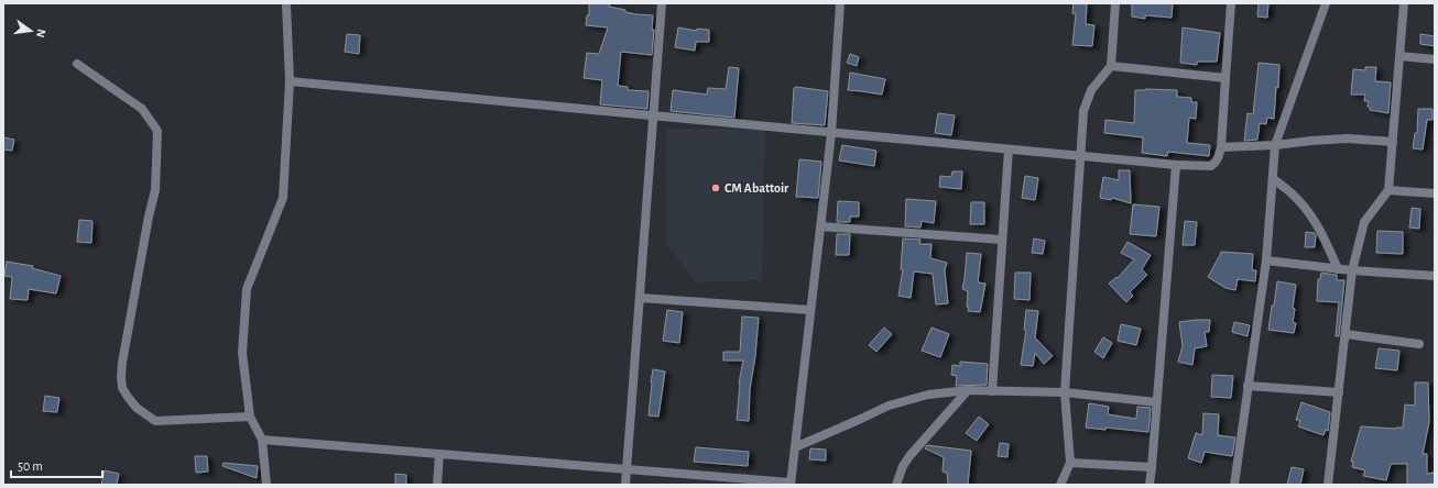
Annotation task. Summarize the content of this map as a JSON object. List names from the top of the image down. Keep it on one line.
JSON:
{"places":["CM Abattoir"],"scale_bar":"50 m","north":"right"}
